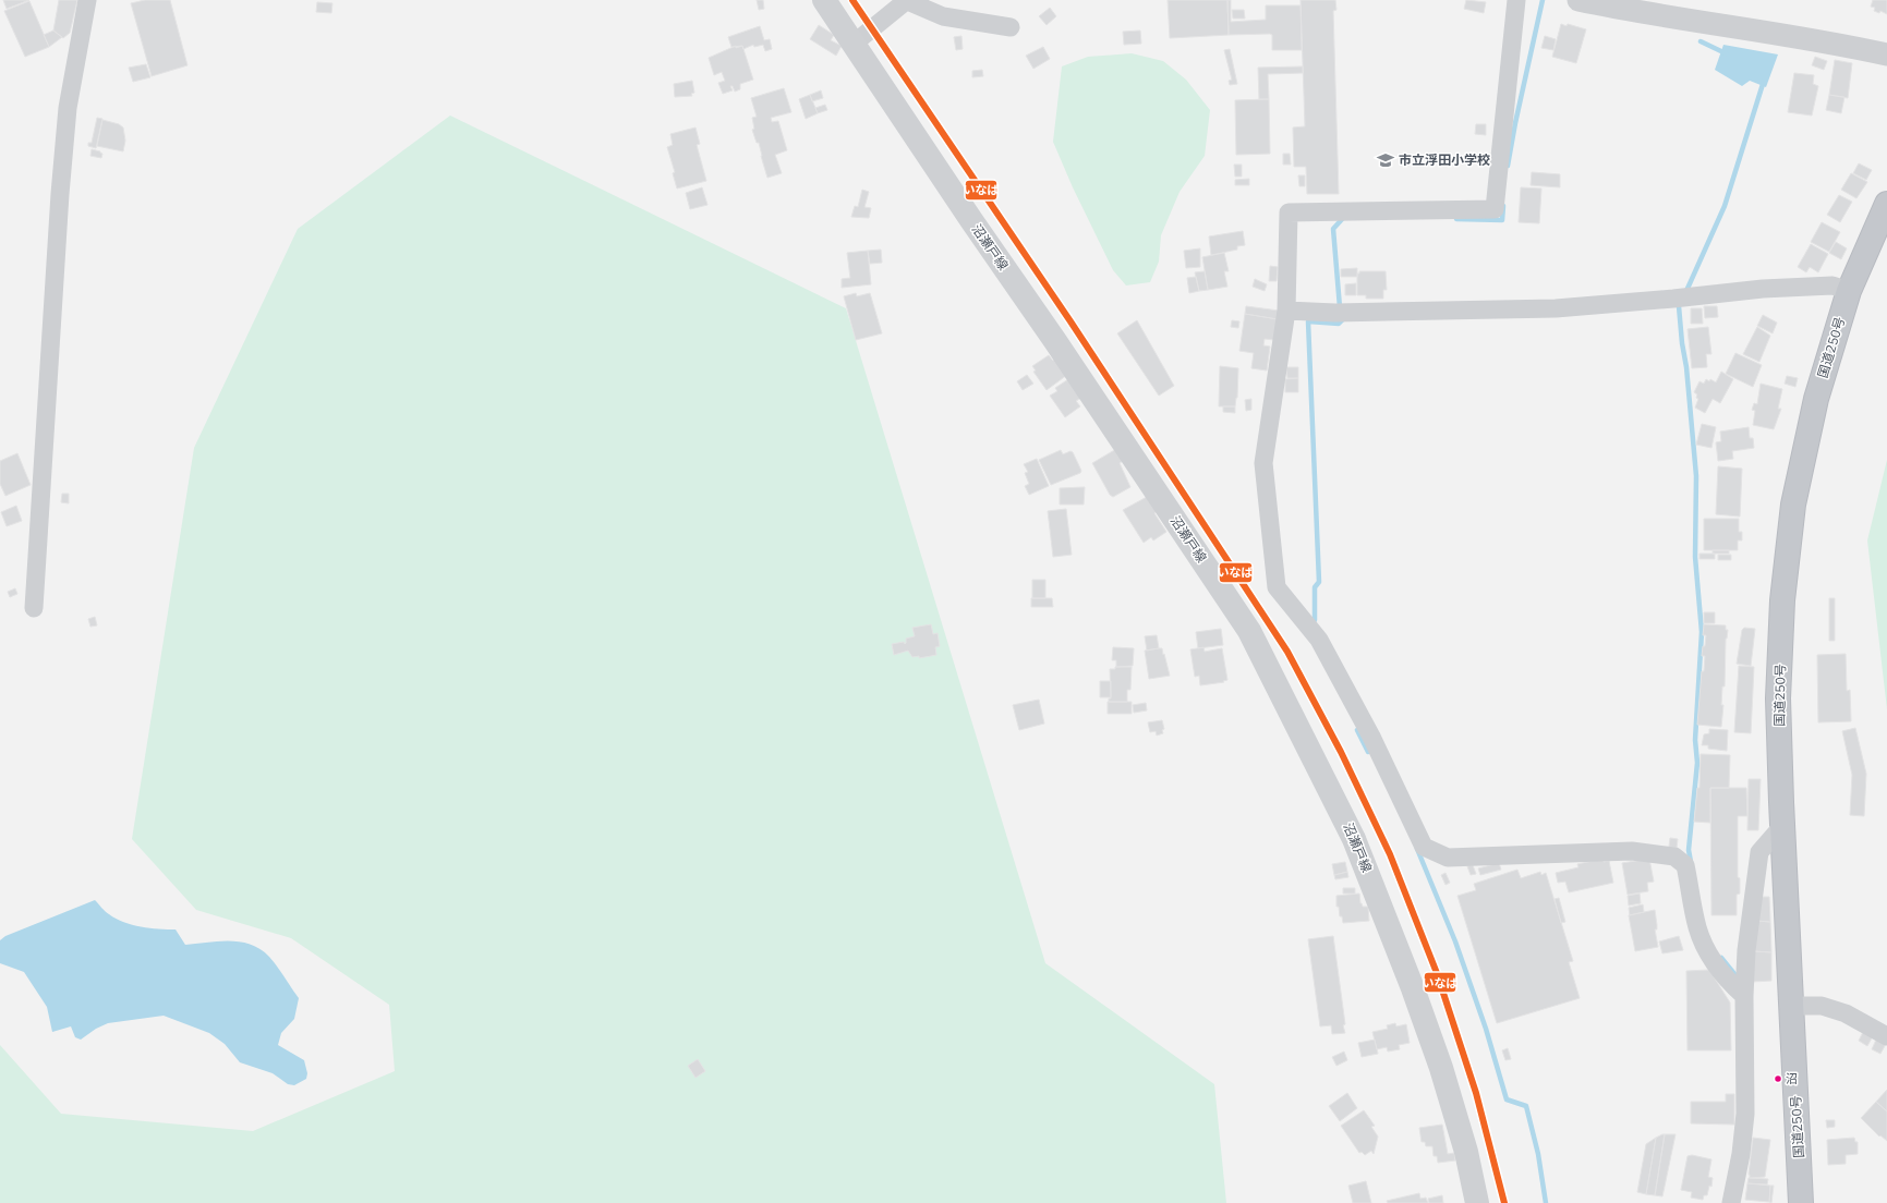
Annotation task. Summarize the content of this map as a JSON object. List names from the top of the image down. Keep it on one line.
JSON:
{"streets":{"highway":["国道250号"],"main road":["沼瀬戸線"]},"places":{"school or university":["市立浮田小学校"],"other":["沼"]},"lines":["transit line いなば"]}
